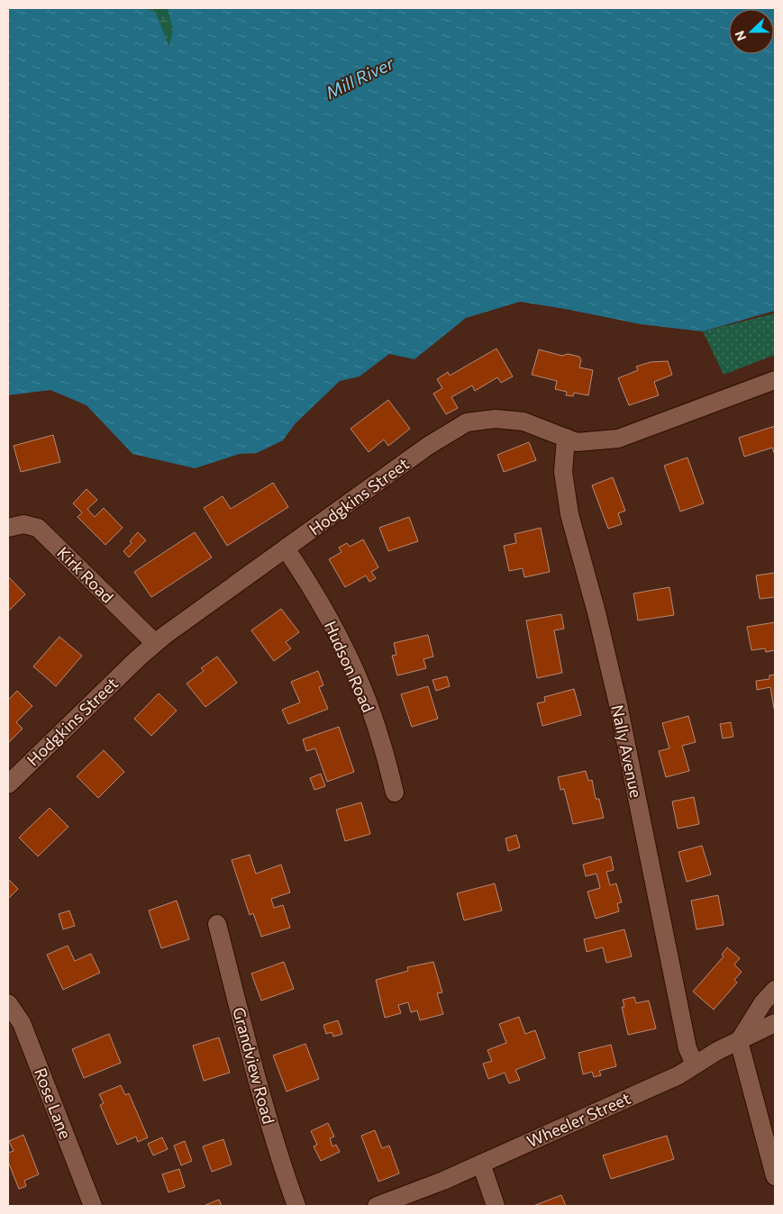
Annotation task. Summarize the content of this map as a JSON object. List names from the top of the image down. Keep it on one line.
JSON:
{"streets":{"street":["Hodgkins Street","Kirk Road","Hudson Road","Nally Avenue","Grandview Road","Rose Lane","Wheeler Street"]},"crossings":[["Hodgkins Street","Kirk Road"],["Hodgkins Street","Hudson Road"],["Hodgkins Street","Nally Avenue"],["Nally Avenue","Wheeler Street"]],"water":["Mill River"],"north":"left"}
